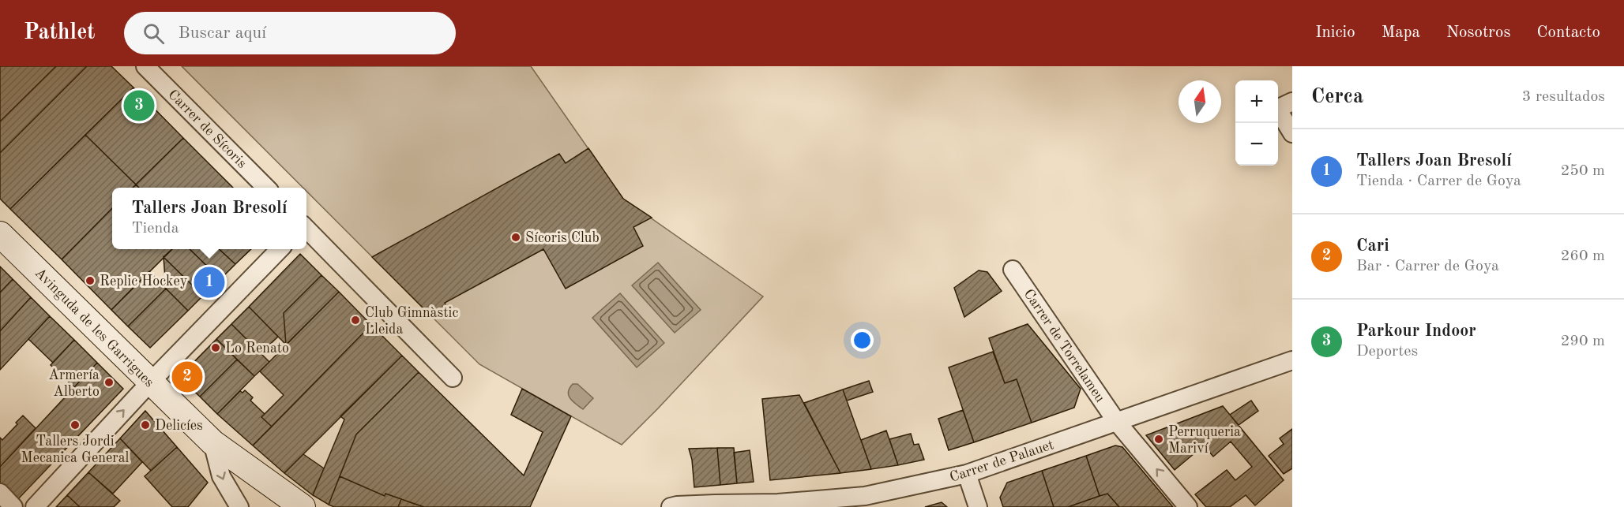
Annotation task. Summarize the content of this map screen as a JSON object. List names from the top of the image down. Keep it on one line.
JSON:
{"streets":{"main road":["Avinguda de les Garrigues"],"street":["Carrer de Sícoris","Carrer de Torrelameu","Carrer de Palauet"]},"crossings":[["Carrer de Torrelameu","Carrer de Palauet"]],"one_way":["Carrer de Torrelameu"],"places":["Sícoris Club","Replic Hockey","Club Gimnàstic Lleida","Lo Renato","Armería Alberto","Tallers Jordi Mecanica General","Delicíes","Perruqueria Mariví"],"north":"top","page":{"header":"Pathlet","search":"Buscar aquí","nav":["Inicio","Mapa","Nosotros","Contacto"],"heading":["Cerca","3 resultados"],"map_buttons":["+","−"],"pins":["3","1","2"],"list":[{"mark":"1","name":"Tallers Joan Bresolí","note":"Tienda · Carrer de Goya","value":"250 m"},{"mark":"2","name":"Cari","note":"Bar · Carrer de Goya","value":"260 m"},{"mark":"3","name":"Parkour Indoor","note":"Deportes","value":"290 m"}],"popup":["Tallers Joan Bresolí","Tienda"]}}
